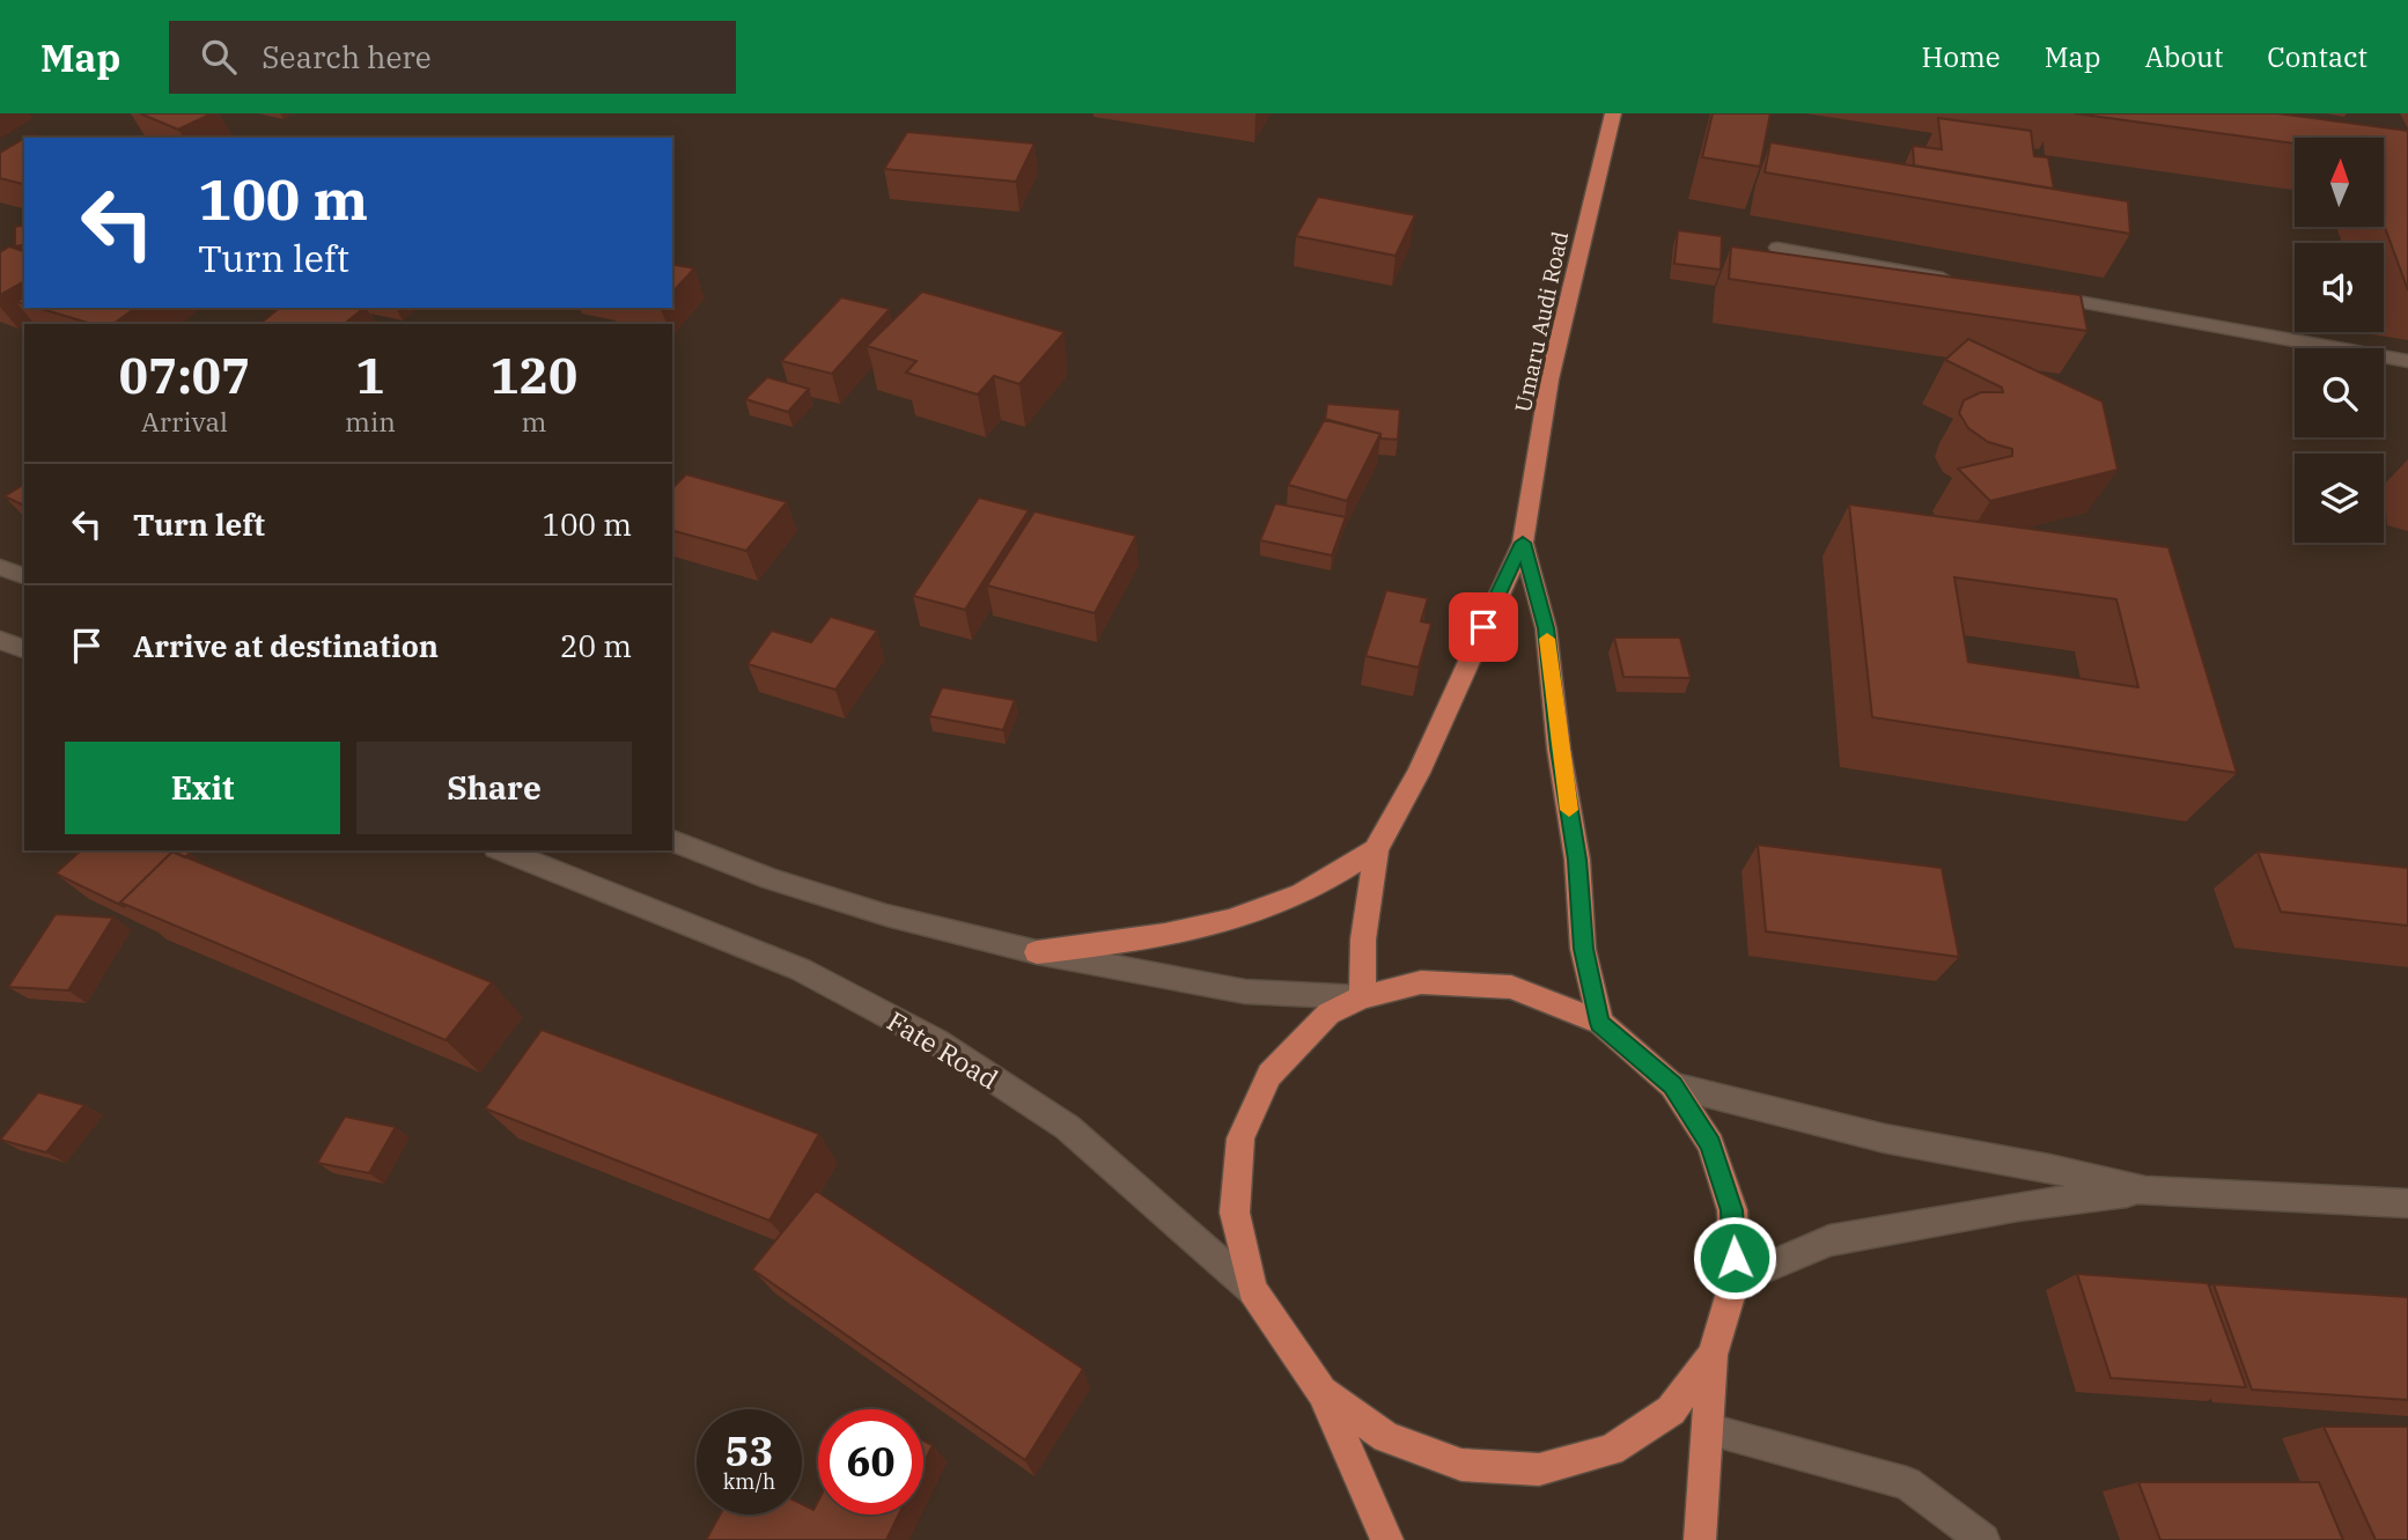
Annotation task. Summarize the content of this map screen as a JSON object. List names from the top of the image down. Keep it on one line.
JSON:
{"streets":{"main road":["Umaru Audi Road"],"street":["Fate Road"]},"north":"top","page":{"header":"Map","search":"Search here","nav":["Home","Map","About","Contact"],"turn":["100 m","Turn left"],"eta":["07:07","Arrival","1","min","120","m"],"list":[{"name":"Turn left","value":"100 m"},{"name":"Arrive at destination","value":"20 m"}],"buttons":["Exit","Share"],"speed":"53 km/h","limit":"60"}}
